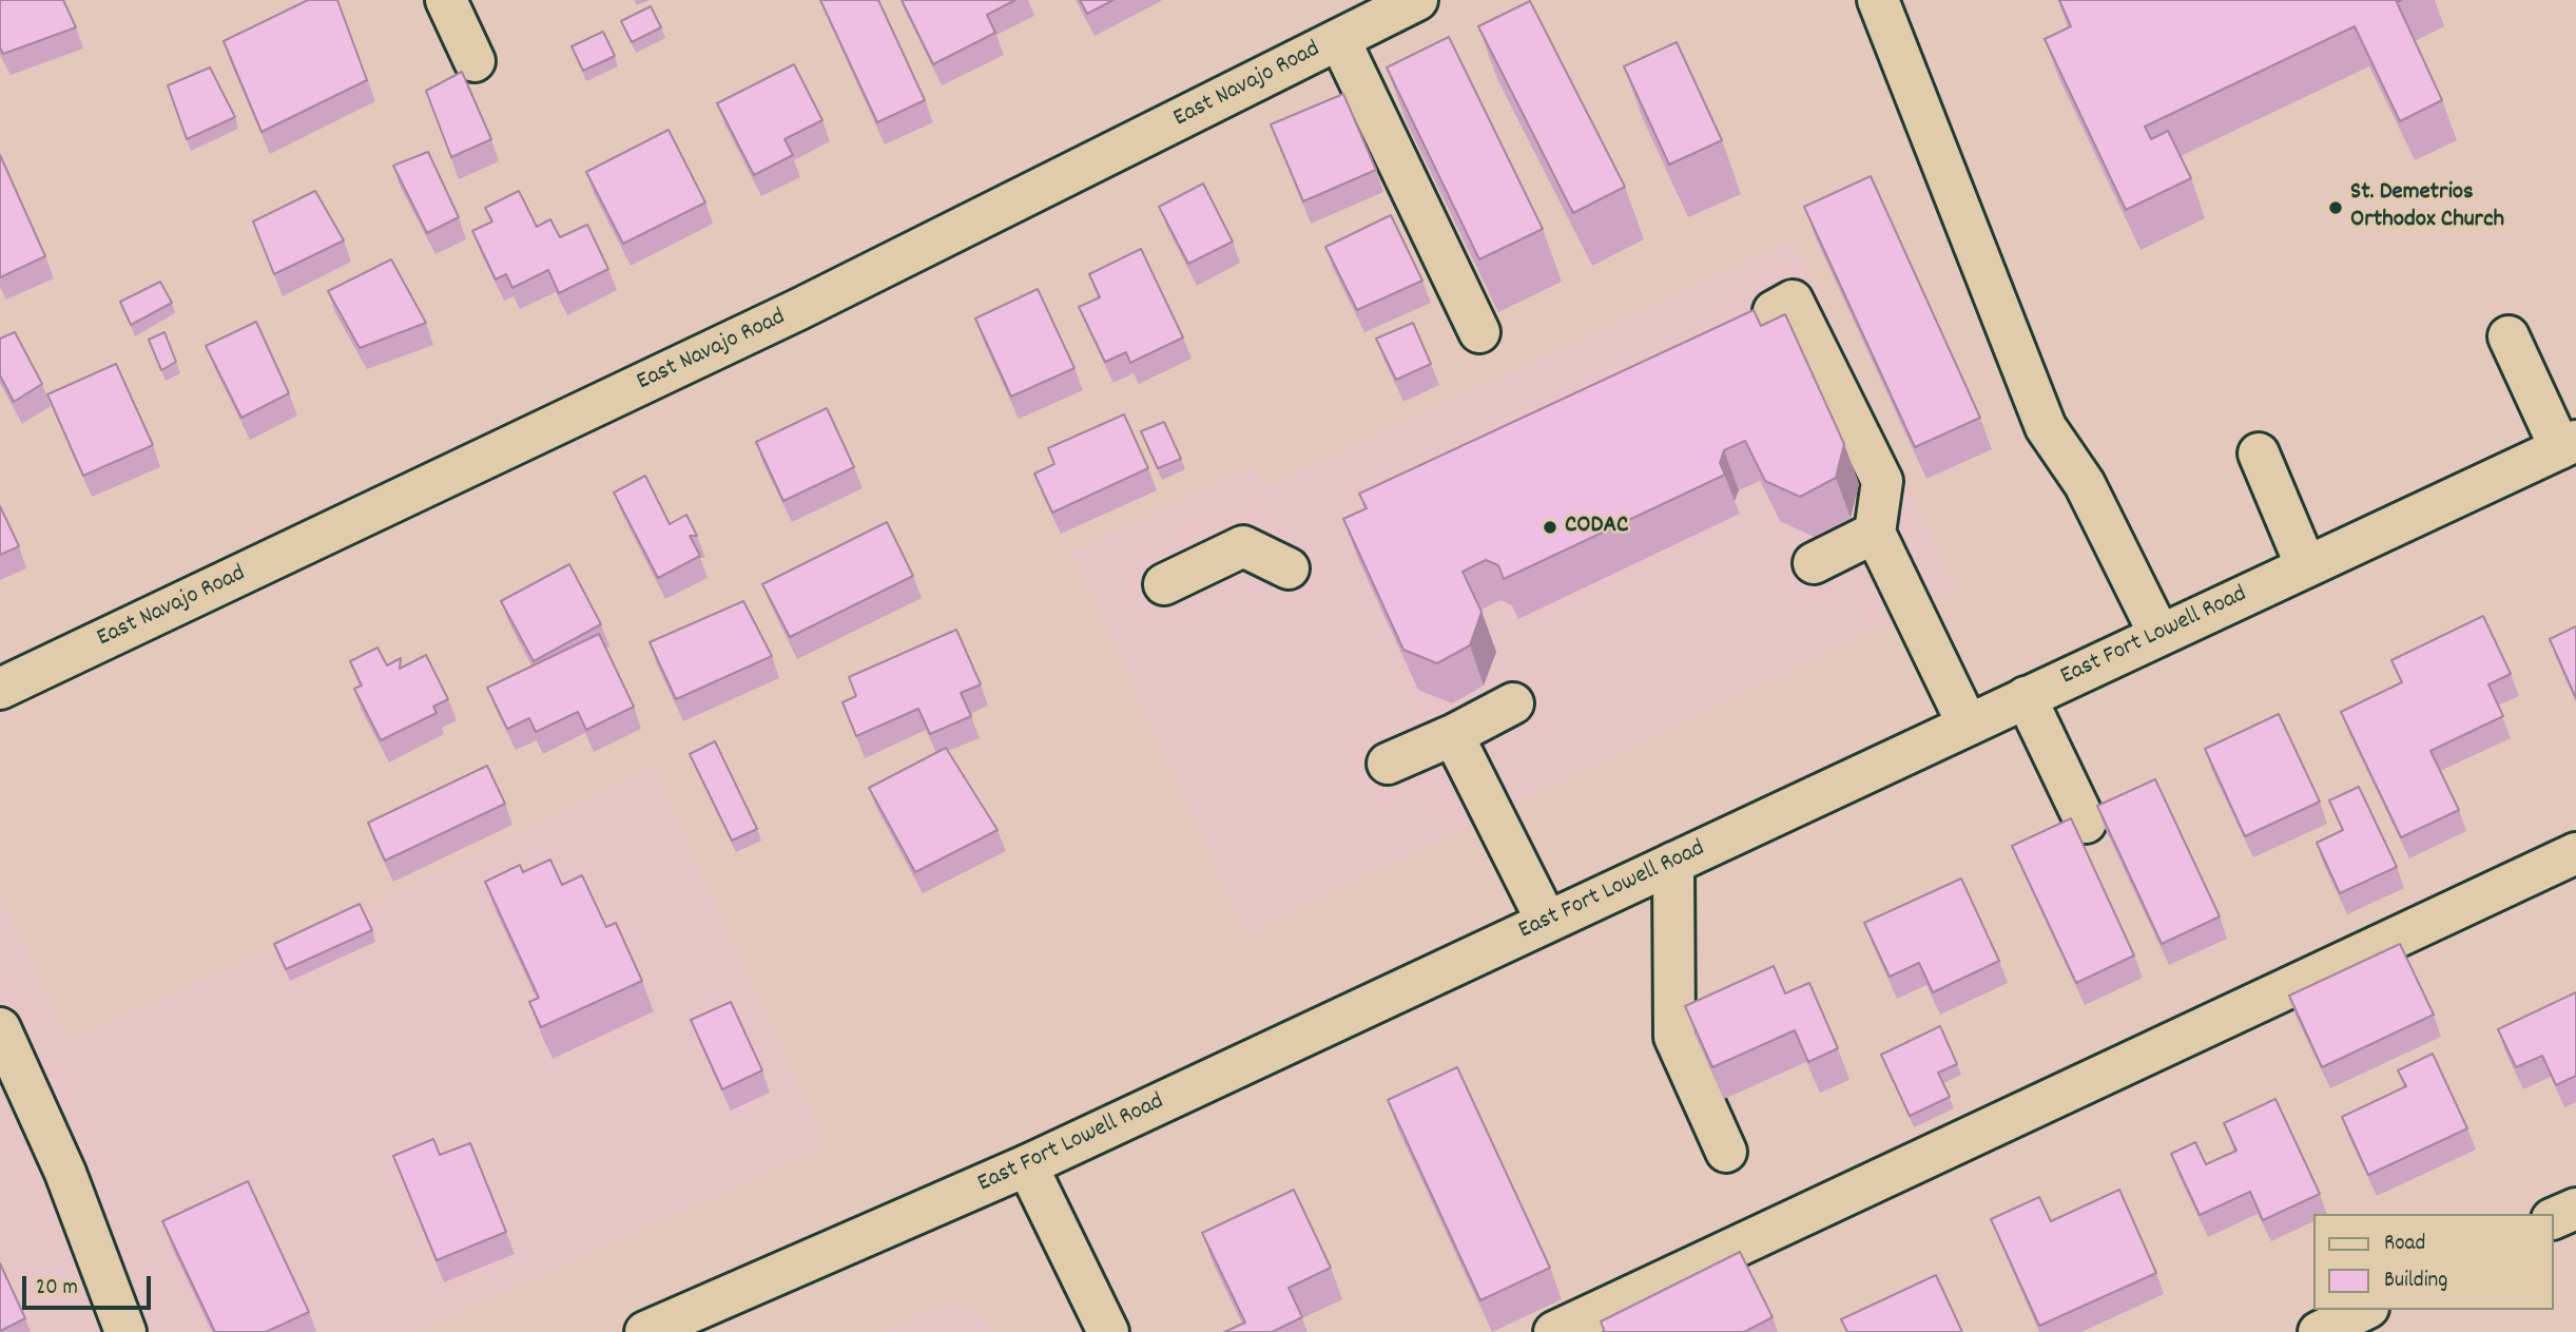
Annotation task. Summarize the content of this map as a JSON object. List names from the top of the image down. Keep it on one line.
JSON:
{"streets":{"main road":["East Navajo Road","East Fort Lowell Road"]},"places":["St. Demetrios Orthodox Church","CODAC"],"legend":["Road","Building"],"scale_bar":"20 m"}
